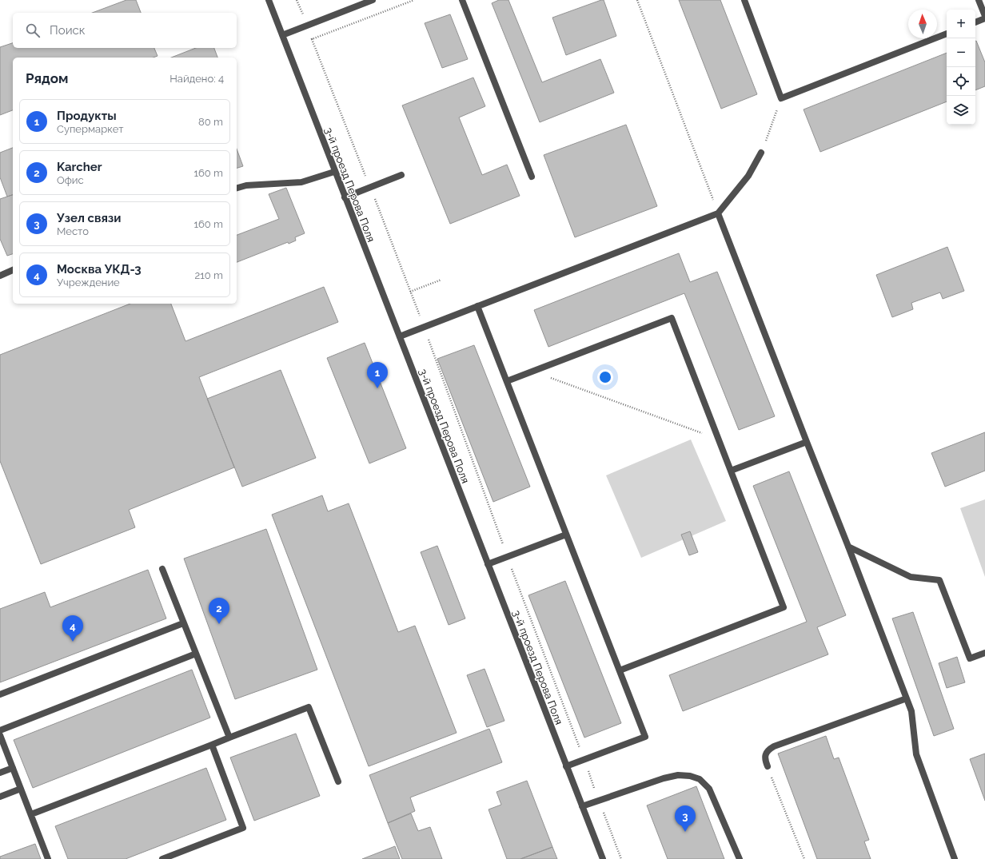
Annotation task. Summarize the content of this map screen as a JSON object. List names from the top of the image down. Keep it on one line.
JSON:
{"streets":{"street":["3-й проезд Перова Поля"]},"north":"top","page":{"map_buttons":["+","−"],"search":"Поиск","heading":["Рядом","Найдено: 4"],"list":[{"mark":"1","name":"Продукты","note":"Супермаркет","value":"80 m"},{"mark":"2","name":"Karcher","note":"Офис","value":"160 m"},{"mark":"3","name":"Узел связи","note":"Место","value":"160 m"},{"mark":"4","name":"Москва УКД-3","note":"Учреждение","value":"210 m"}],"pins":["1","2","4","3"]}}
